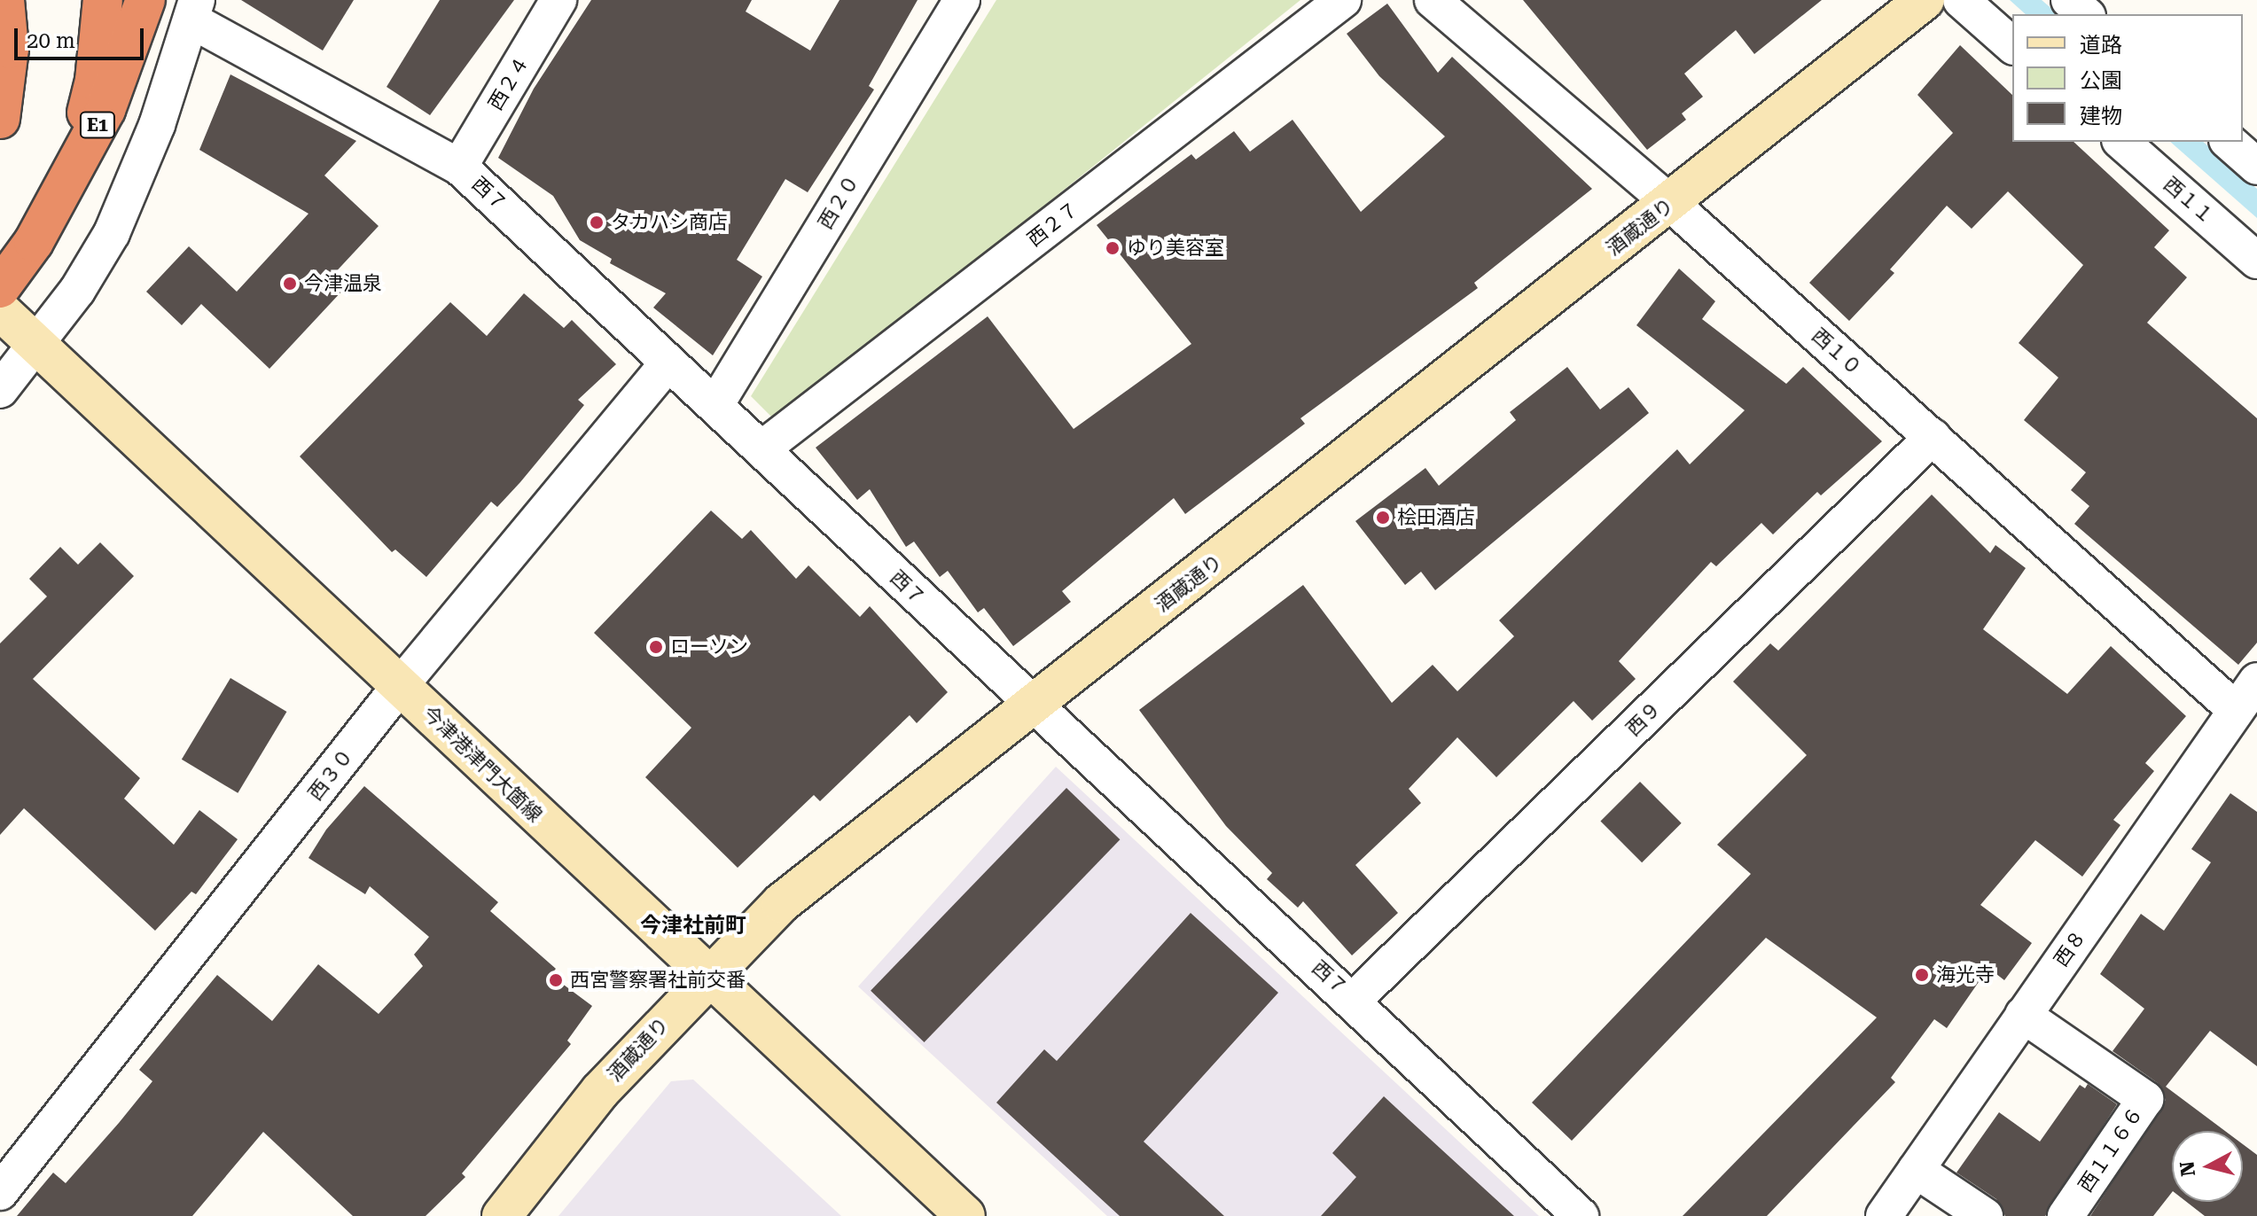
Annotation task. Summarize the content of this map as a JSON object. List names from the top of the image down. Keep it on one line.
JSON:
{"streets":{"highway":["E1"],"street":["西２４","西７","西１１","西２０","西２７","酒蔵通り","西１０","西９","今津港津門大箇線","西３０","西８","西１１６６"]},"crossings":[["西２４","西７"],["西７","西２０"],["西７","西２７"],["西７","酒蔵通り"],["西７","西９"],["西７","西３０"],["酒蔵通り","西１０"],["酒蔵通り","今津港津門大箇線"],["西１０","西９"],["西１０","西８"],["今津港津門大箇線","西３０"],["西８","西１１６６"]],"districts":["今津社前町"],"places":["タカハシ商店","ゆり美容室","今津温泉","桧田酒店","ローソン","海光寺","西宮警察署社前交番"],"legend":["道路","公園","建物"],"scale_bar":"20 m","north":"left"}
